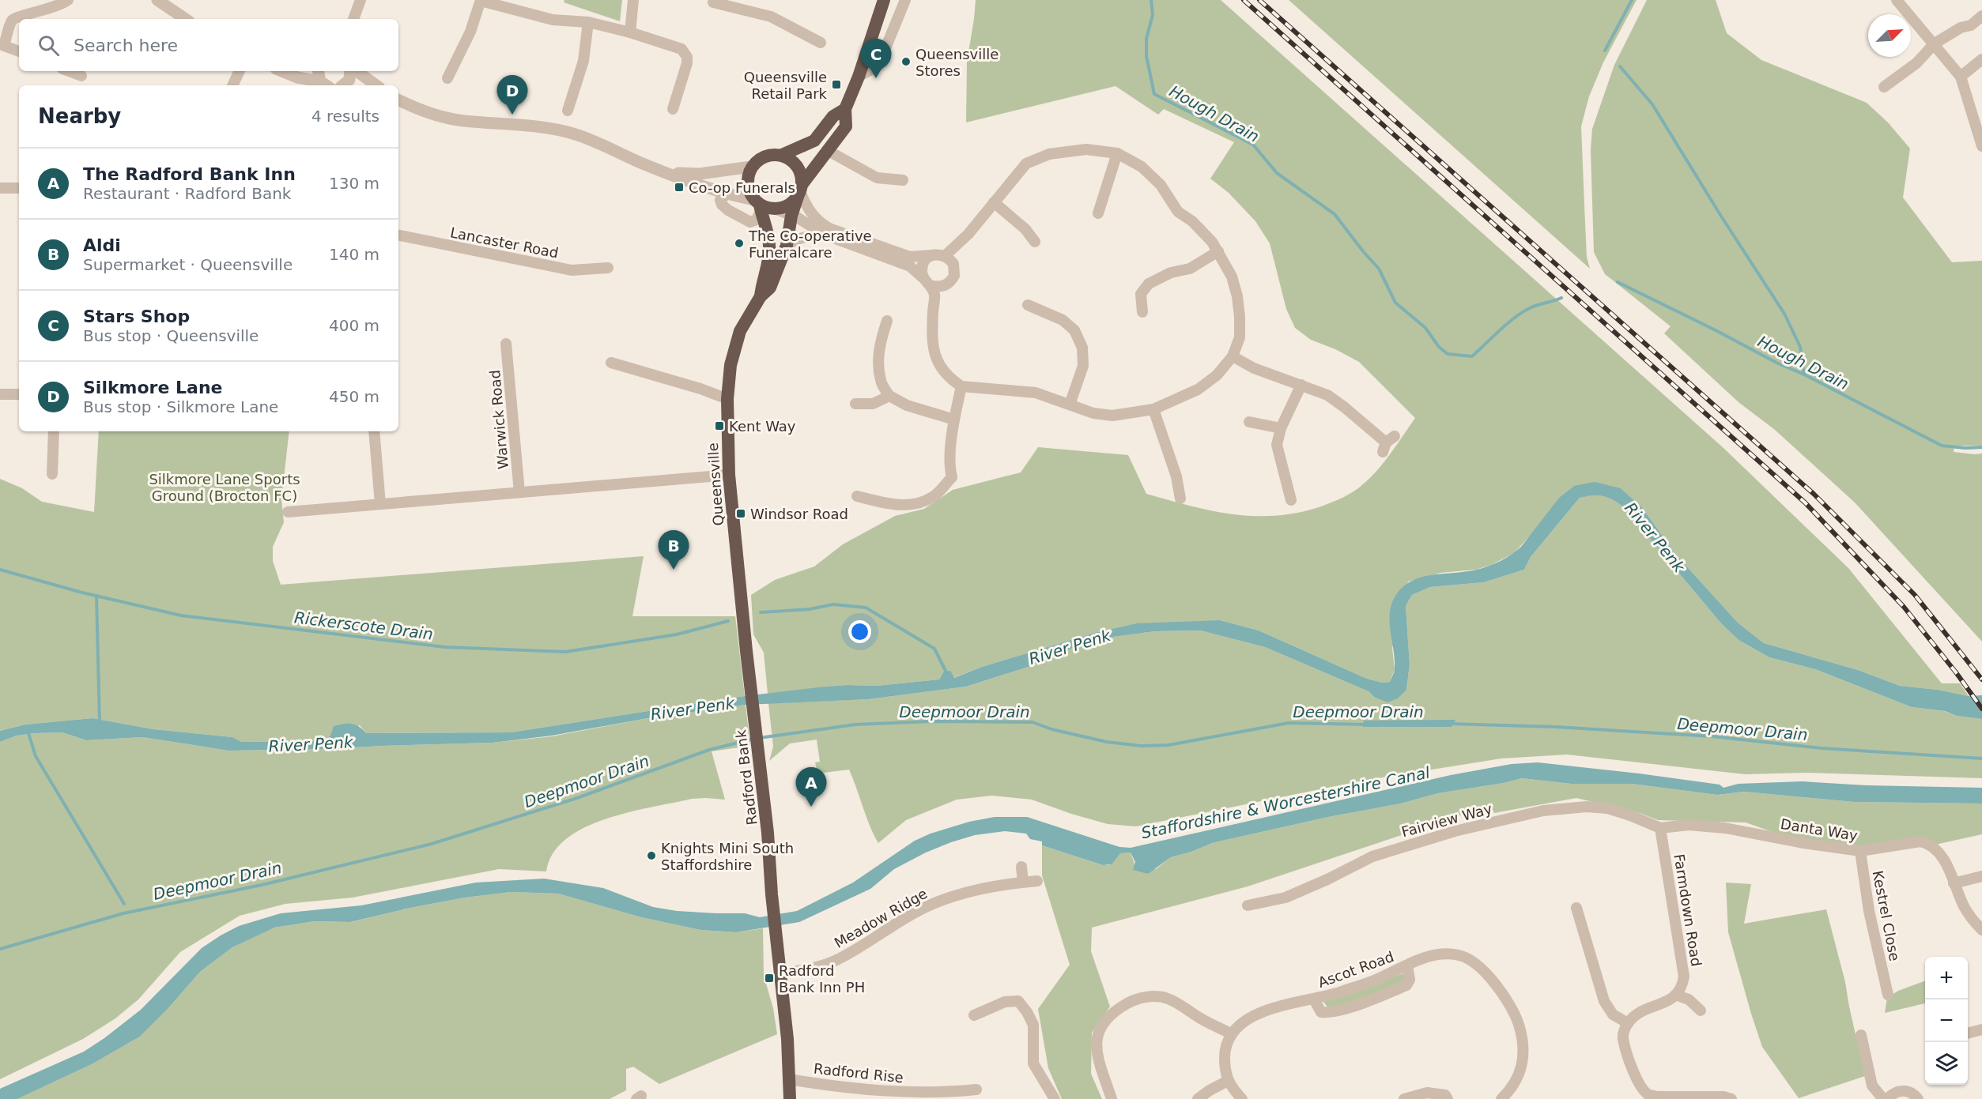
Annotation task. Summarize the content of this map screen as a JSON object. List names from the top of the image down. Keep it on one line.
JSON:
{"streets":{"highway":["Queensville","Radford Bank"],"street":["Lancaster Road","Warwick Road","Fairview Way","Danta Way","Farmdown Road","Kestrel Close","Meadow Ridge","Ascot Road","Radford Rise"]},"crossings":[["Queensville","Radford Bank"],["Radford Bank","Meadow Ridge"],["Radford Bank","Radford Rise"],["Fairview Way","Danta Way"],["Fairview Way","Farmdown Road"],["Danta Way","Farmdown Road"],["Danta Way","Kestrel Close"]],"water":["Hough Drain","River Penk","Rickerscote Drain","Deepmoor Drain","Staffordshire & Worcestershire Canal"],"parks":["Silkmore Lane Sports Ground (Brocton FC)"],"places":{"other":["Queensville Stores","The Co-operative Funeralcare","Knights Mini South Staffordshire"],"transit":["Queensville Retail Park","Co-op Funerals","Kent Way","Windsor Road","Radford Bank Inn PH"]},"north":"top right","page":{"search":"Search here","pins":["C","D","B","A"],"heading":["Nearby","4 results"],"list":[{"mark":"A","name":"The Radford Bank Inn","note":"Restaurant · Radford Bank","value":"130 m"},{"mark":"B","name":"Aldi","note":"Supermarket · Queensville","value":"140 m"},{"mark":"C","name":"Stars Shop","note":"Bus stop · Queensville","value":"400 m"},{"mark":"D","name":"Silkmore Lane","note":"Bus stop · Silkmore Lane","value":"450 m"}],"map_buttons":["+","−"]}}
